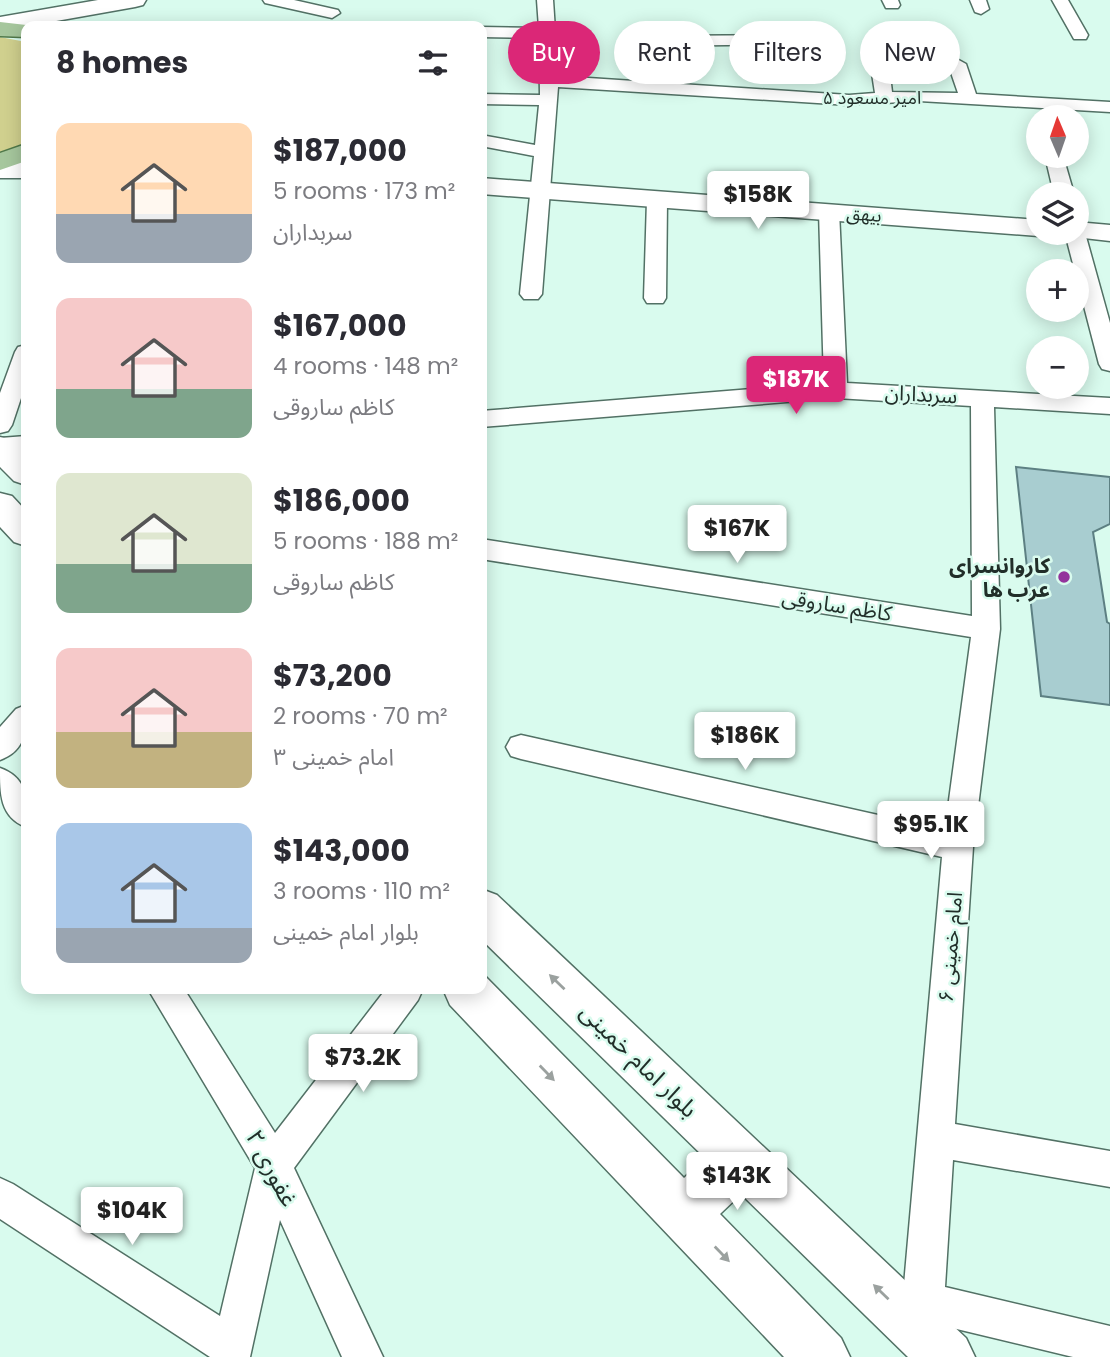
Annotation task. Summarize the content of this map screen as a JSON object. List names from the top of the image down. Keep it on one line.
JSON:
{"streets":{"main road":["بیهق","بلوار امام خمینی"],"street":["امیر مسعود ۵","سربداران","کاظم ساروقی","امام خمینی ۶","غفوری ۲"]},"crossings":[["سربداران","امام خمینی ۶"],["کاظم ساروقی","امام خمینی ۶"],["امام خمینی ۶","بلوار امام خمینی"]],"places":["کاروانسرای عرب ها"],"north":"top","page":{"chip":["Buy","Rent","Filters","New"],"heading":"8 homes","map_buttons":["+","−"],"list":[{"name":"$187,000","note":"5 rooms · 173 m² · سربداران"},{"name":"$167,000","note":"4 rooms · 148 m² · کاظم ساروقی"},{"name":"$186,000","note":"5 rooms · 188 m² · کاظم ساروقی"},{"name":"$73,200","note":"2 rooms · 70 m² · امام خمینی ۳"},{"name":"$143,000","note":"3 rooms · 110 m² · بلوار امام خمینی"}],"price":["$158K","$187K","$167K","$186K","$95.1K","$73.2K","$143K","$104K"]}}
